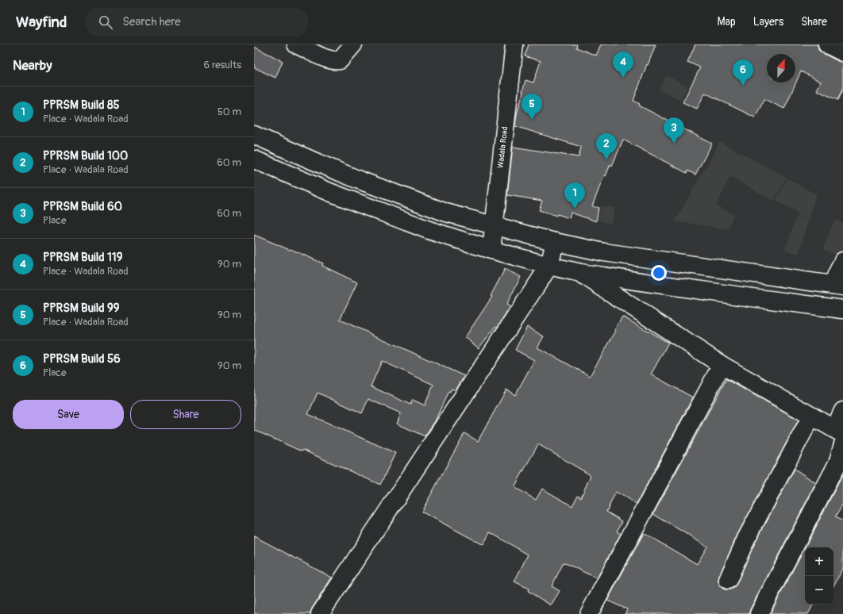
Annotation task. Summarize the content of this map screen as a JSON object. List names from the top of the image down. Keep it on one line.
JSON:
{"streets":{"street":["Wadala Road"]},"north":"top","page":{"header":"Wayfind","search":"Search here","nav":["Map","Layers","Share"],"heading":["Nearby","6 results"],"pins":["4","6","5","3","2","1"],"list":[{"mark":"1","name":"PPRSM Build 85","note":"Place · Wadala Road","value":"50 m"},{"mark":"2","name":"PPRSM Build 100","note":"Place · Wadala Road","value":"60 m"},{"mark":"3","name":"PPRSM Build 60","note":"Place","value":"60 m"},{"mark":"4","name":"PPRSM Build 119","note":"Place · Wadala Road","value":"90 m"},{"mark":"5","name":"PPRSM Build 99","note":"Place · Wadala Road","value":"90 m"},{"mark":"6","name":"PPRSM Build 56","note":"Place","value":"90 m"}],"buttons":["Save","Share"],"map_buttons":["+","−"]}}
